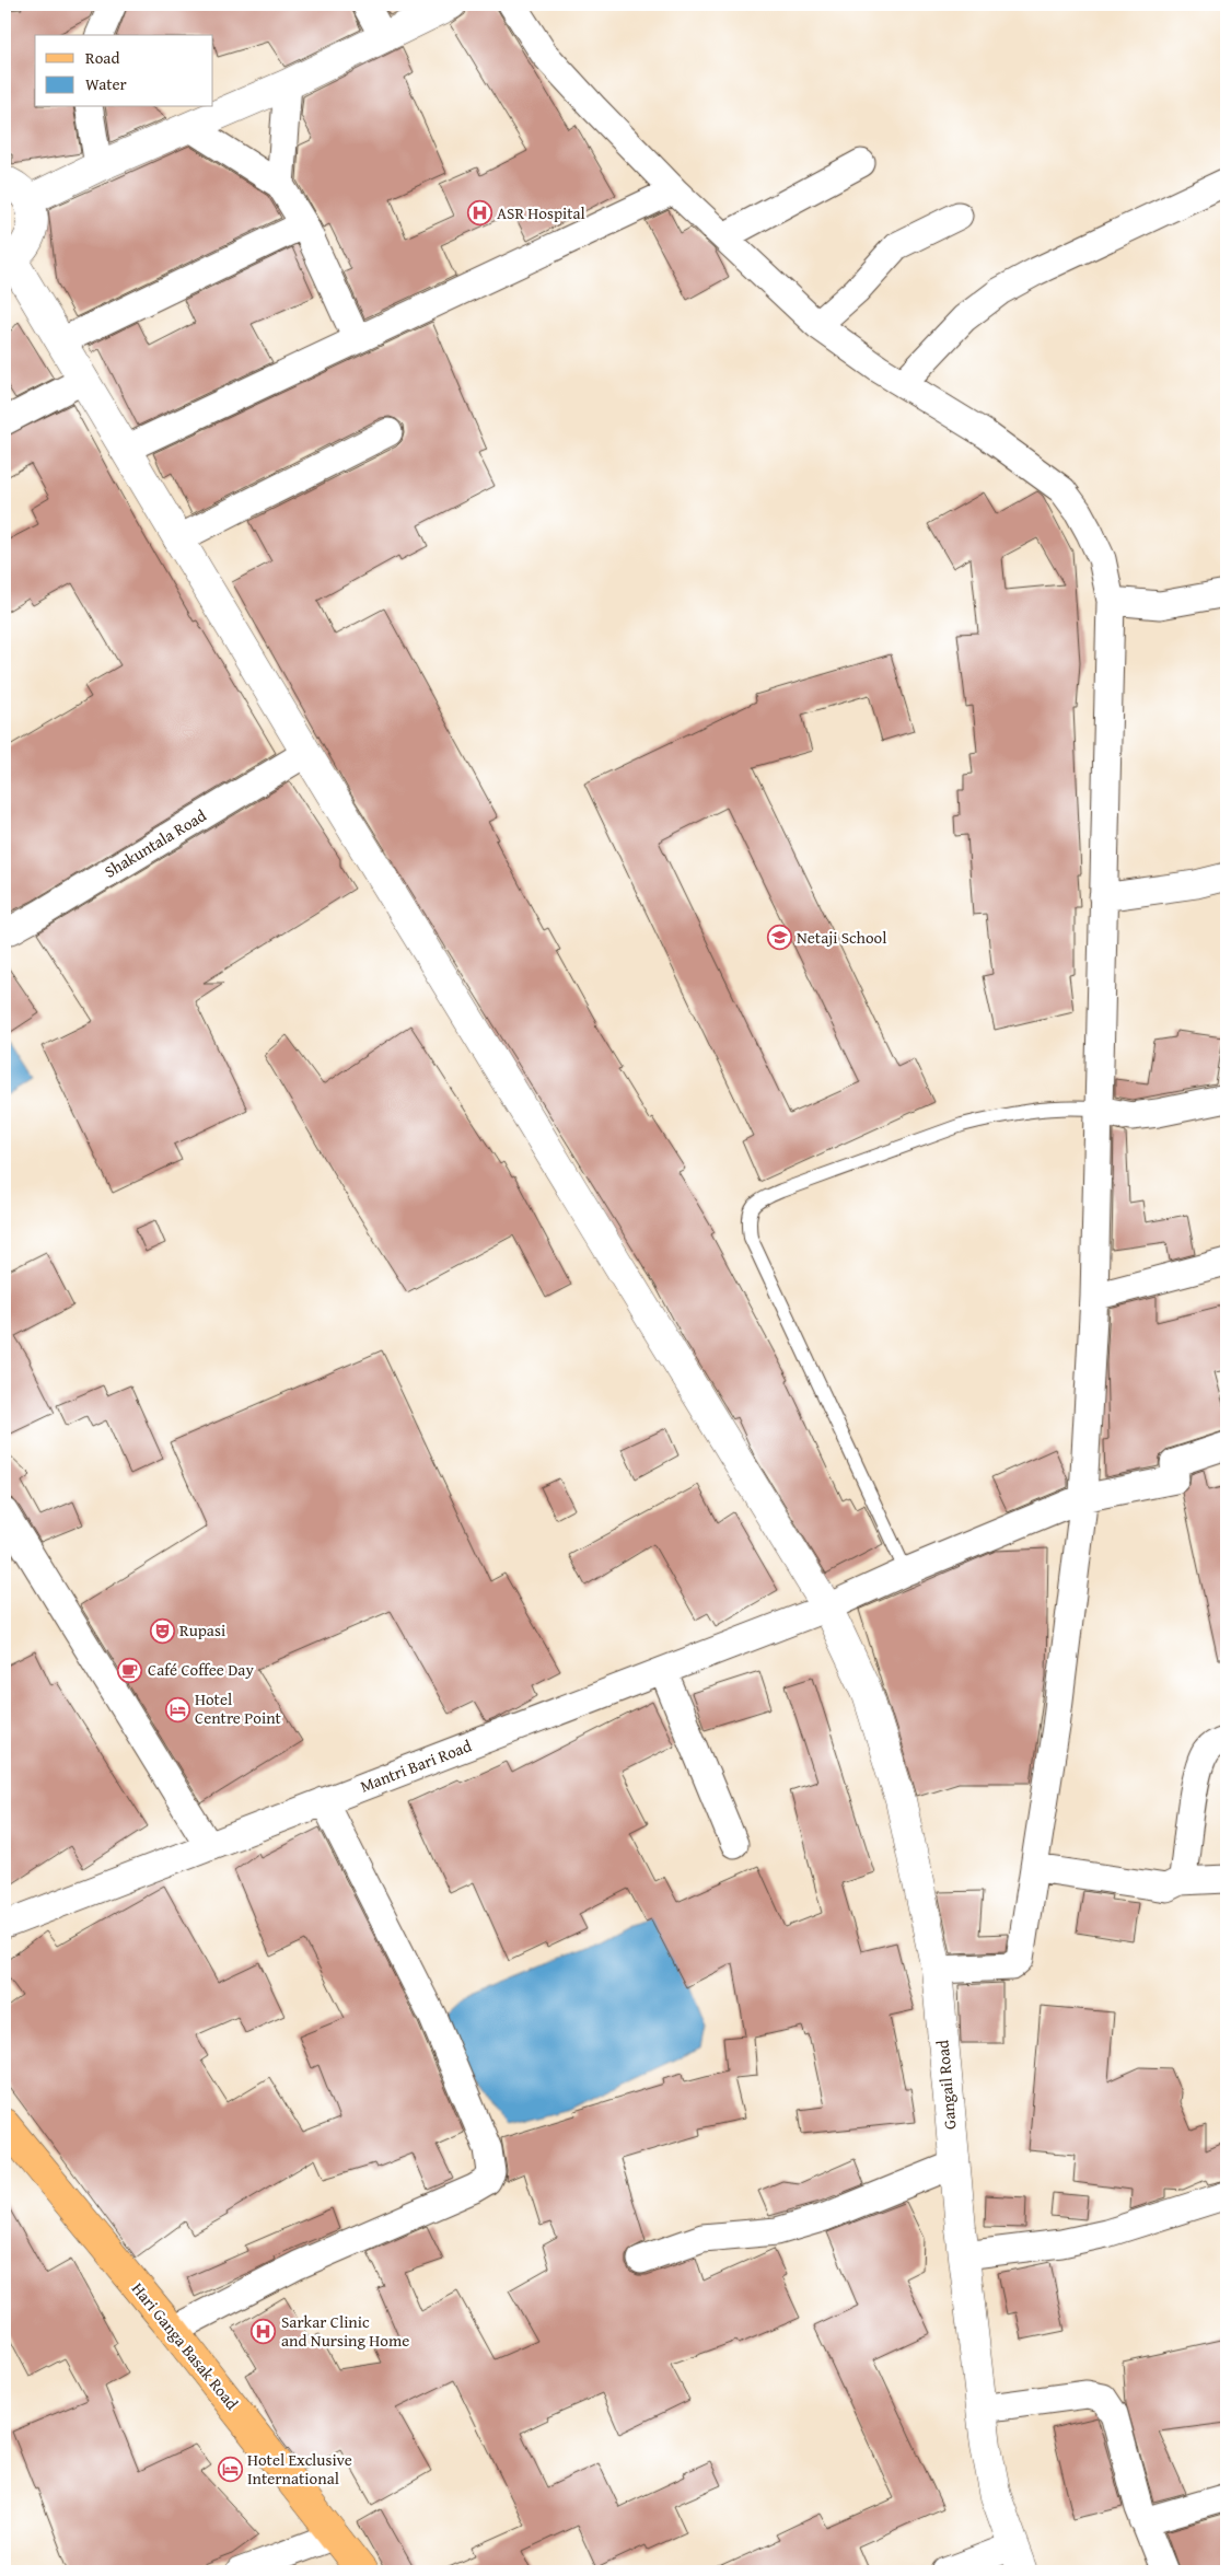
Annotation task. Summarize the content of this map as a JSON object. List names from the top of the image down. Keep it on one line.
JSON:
{"streets":{"main road":["Hari Ganga Basak Road"],"street":["Shakuntala Road","Mantri Bari Road","Gangail Road"]},"crossings":[["Shakuntala Road","Gangail Road"],["Mantri Bari Road","Gangail Road"]],"places":{"hospital":["ASR Hospital","Sarkar Clinic and Nursing Home"],"school or university":["Netaji School"],"theatre":["Rupasi"],"cafe":["Café Coffee Day"],"hotel":["Hotel Centre Point","Hotel Exclusive International"]},"legend":["Road","Water"]}
